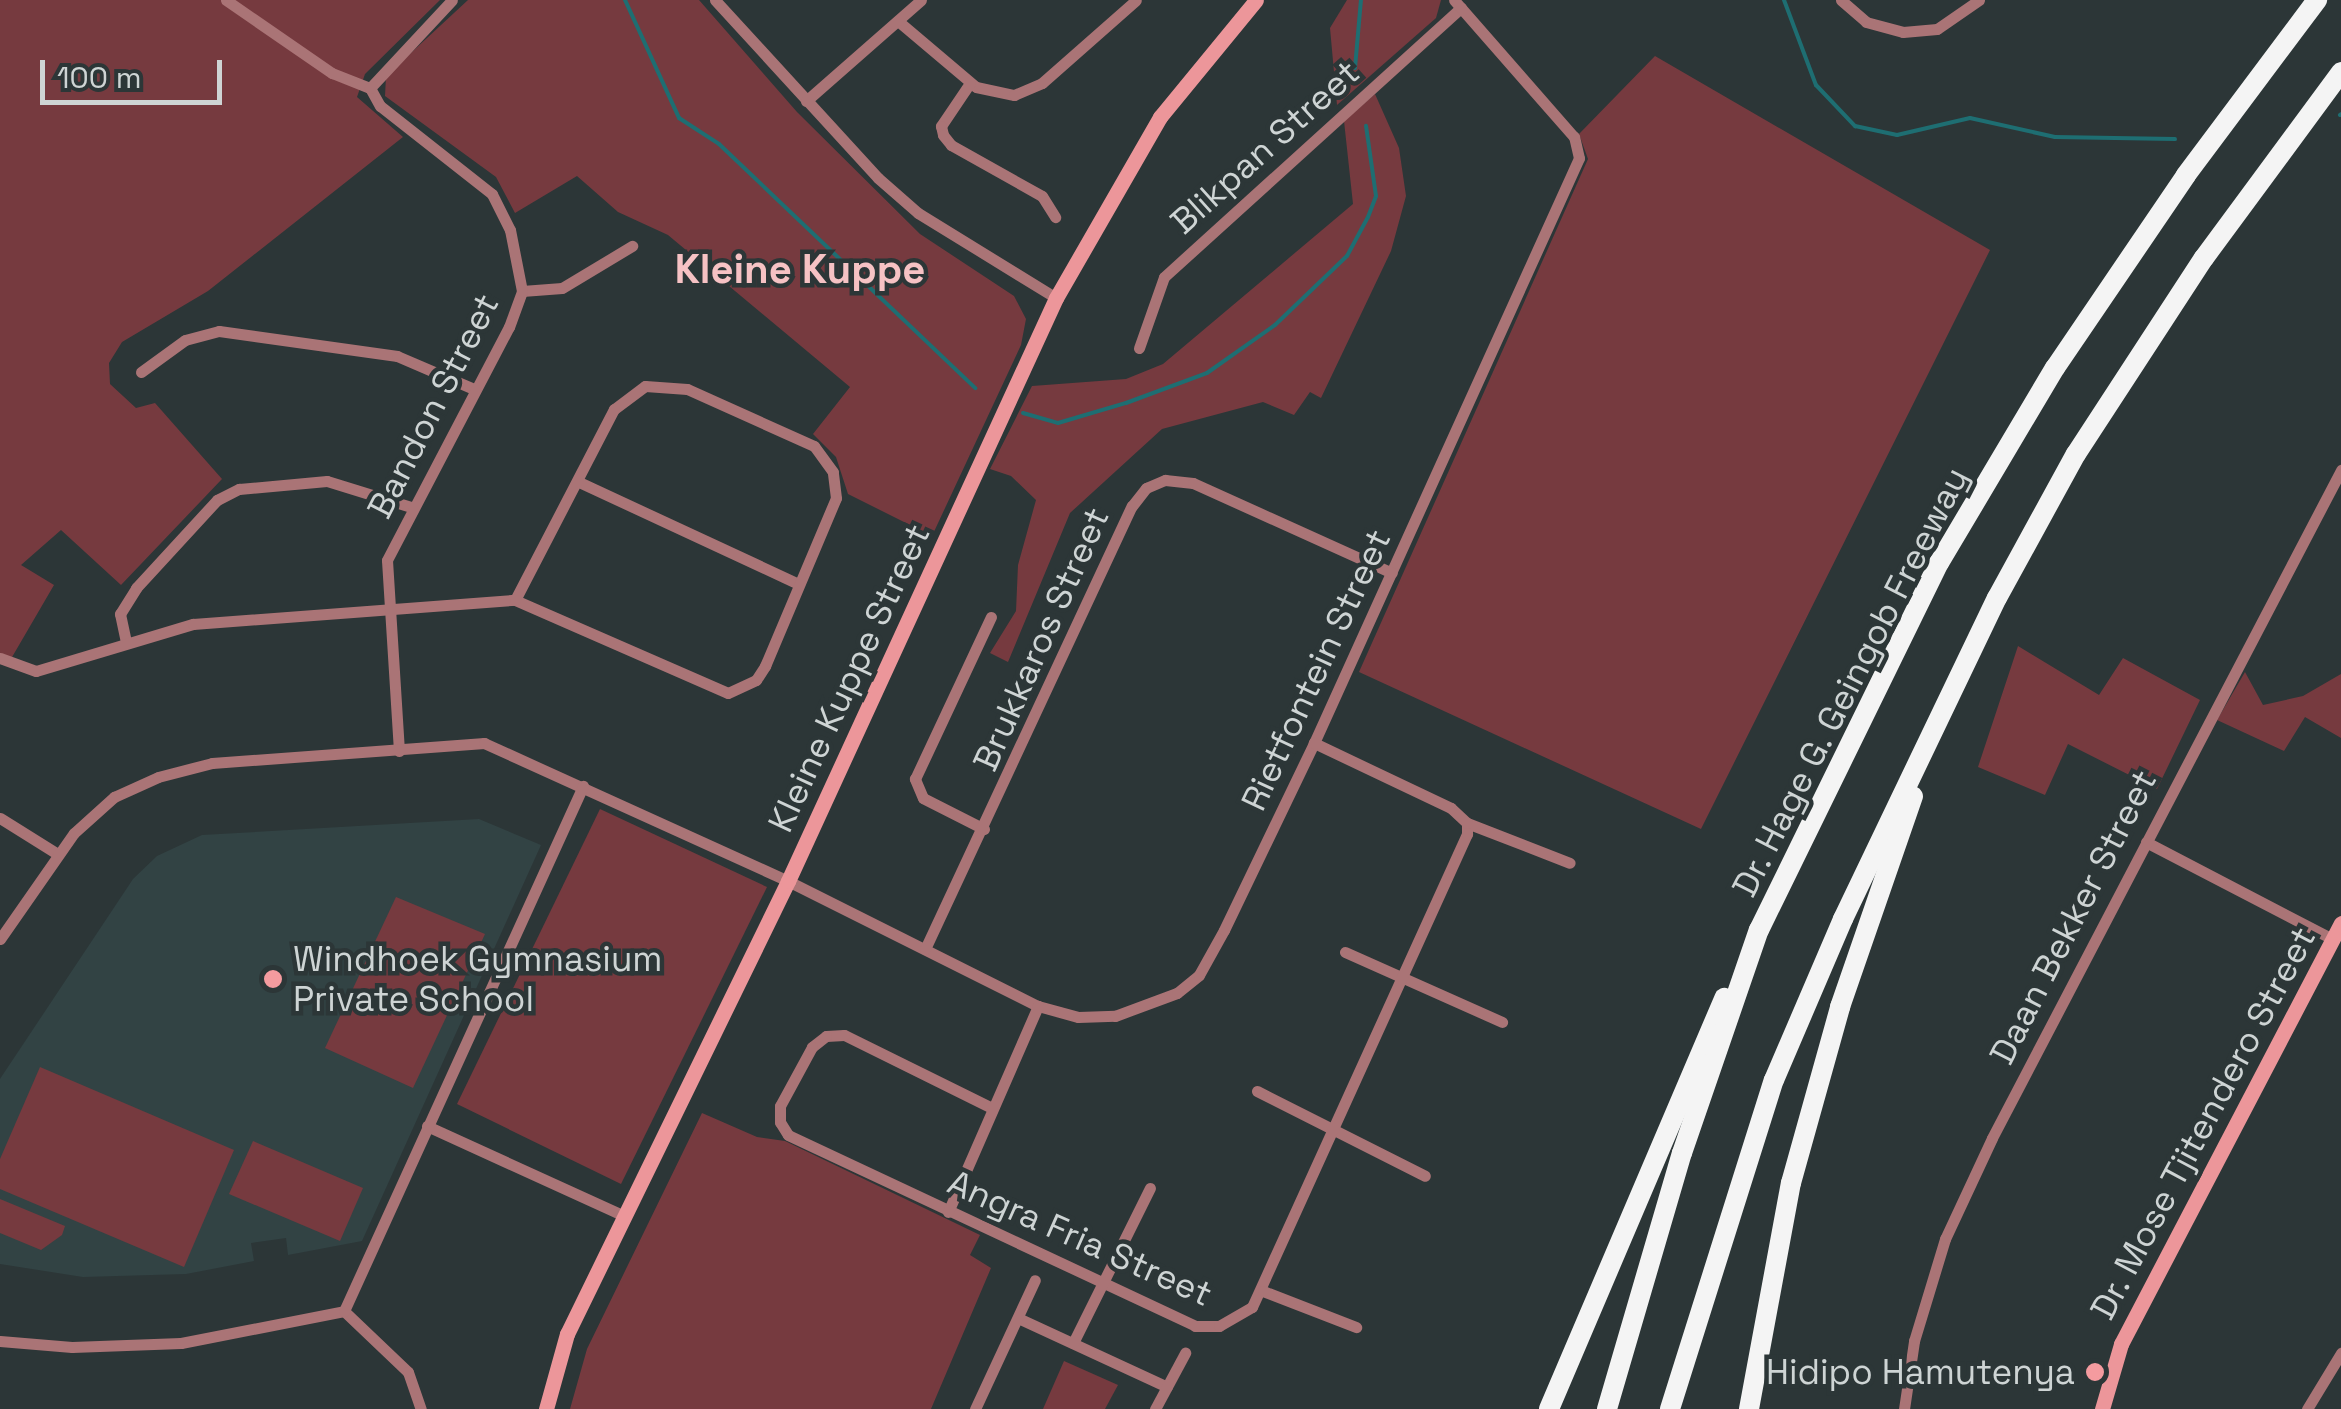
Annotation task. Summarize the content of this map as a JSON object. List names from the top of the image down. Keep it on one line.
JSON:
{"streets":{"highway":["Dr. Hage G. Geingob Freeway"],"street":["Blikpan Street","Bandon Street","Brukkaros Street","Rietfontein Street","Kleine Kuppe Street","Daan Bekker Street","Dr. Mose Tjitendero Street","Angra Fria Street"]},"crossings":[["Blikpan Street","Rietfontein Street"],["Bandon Street","Rietfontein Street"],["Brukkaros Street","Rietfontein Street"],["Rietfontein Street","Kleine Kuppe Street"]],"districts":["Kleine Kuppe"],"places":["Windhoek Gymnasium Private School","Hidipo Hamutenya"],"scale_bar":"100 m"}
